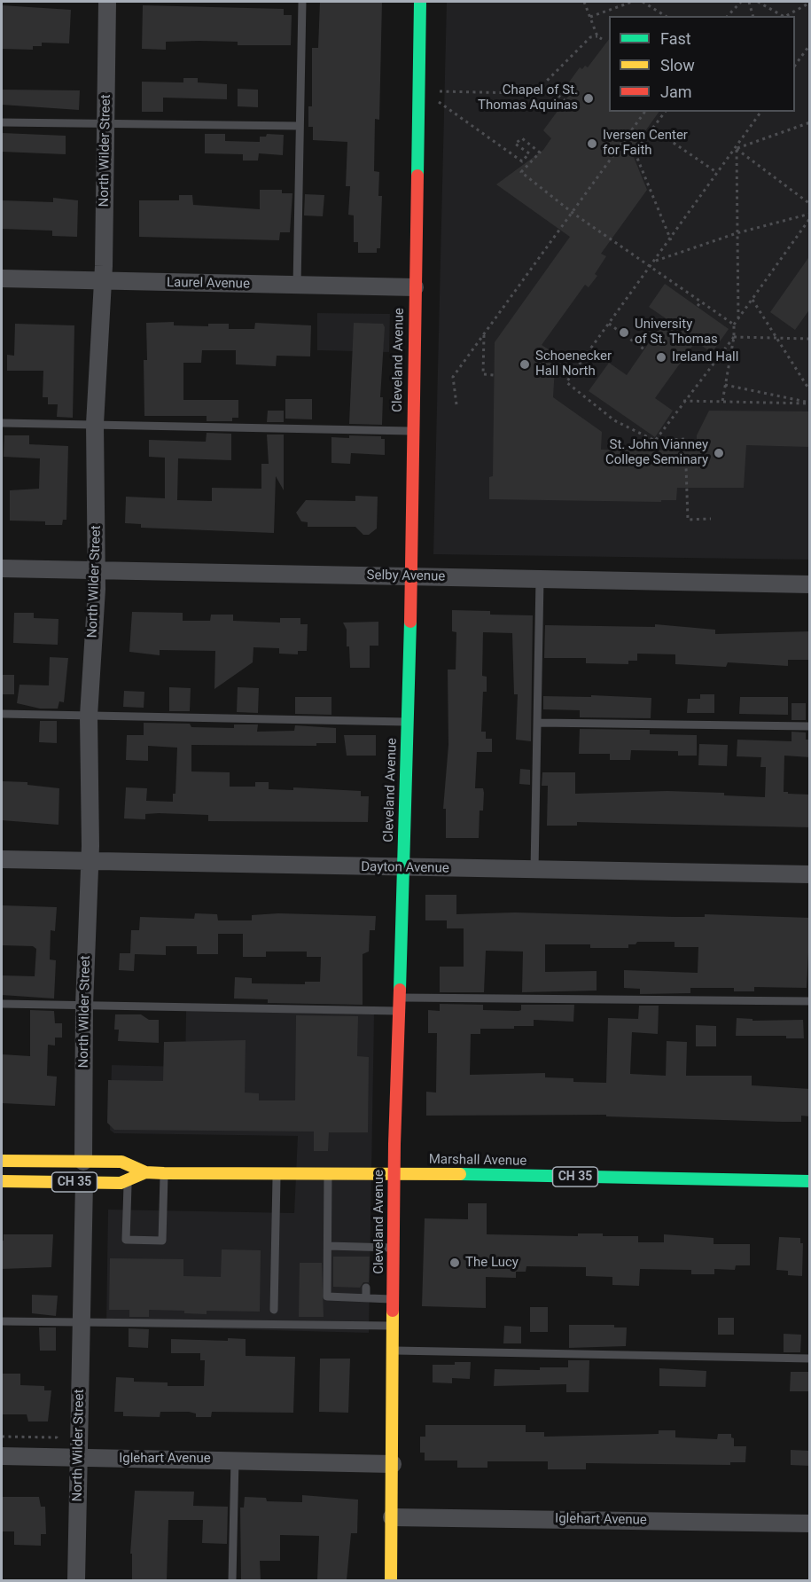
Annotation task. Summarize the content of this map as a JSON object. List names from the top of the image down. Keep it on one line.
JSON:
{"streets":{"street":["North Wilder Street","Laurel Avenue","Cleveland Avenue","Selby Avenue","Dayton Avenue","Marshall Avenue","CH 35","Iglehart Avenue"]},"crossings":[["North Wilder Street","Laurel Avenue"],["North Wilder Street","Selby Avenue"],["North Wilder Street","Dayton Avenue"],["North Wilder Street","Marshall Avenue"],["North Wilder Street","CH 35"],["North Wilder Street","Iglehart Avenue"],["Laurel Avenue","Cleveland Avenue"],["Cleveland Avenue","Selby Avenue"],["Cleveland Avenue","Dayton Avenue"],["Cleveland Avenue","Marshall Avenue"],["Cleveland Avenue","Iglehart Avenue"],["Marshall Avenue","CH 35"]],"places":["Chapel of St. Thomas Aquinas","Iversen Center for Faith","University of St. Thomas","Ireland Hall","Schoenecker Hall North","St. John Vianney College Seminary","The Lucy"],"legend":["Fast","Slow","Jam"]}
